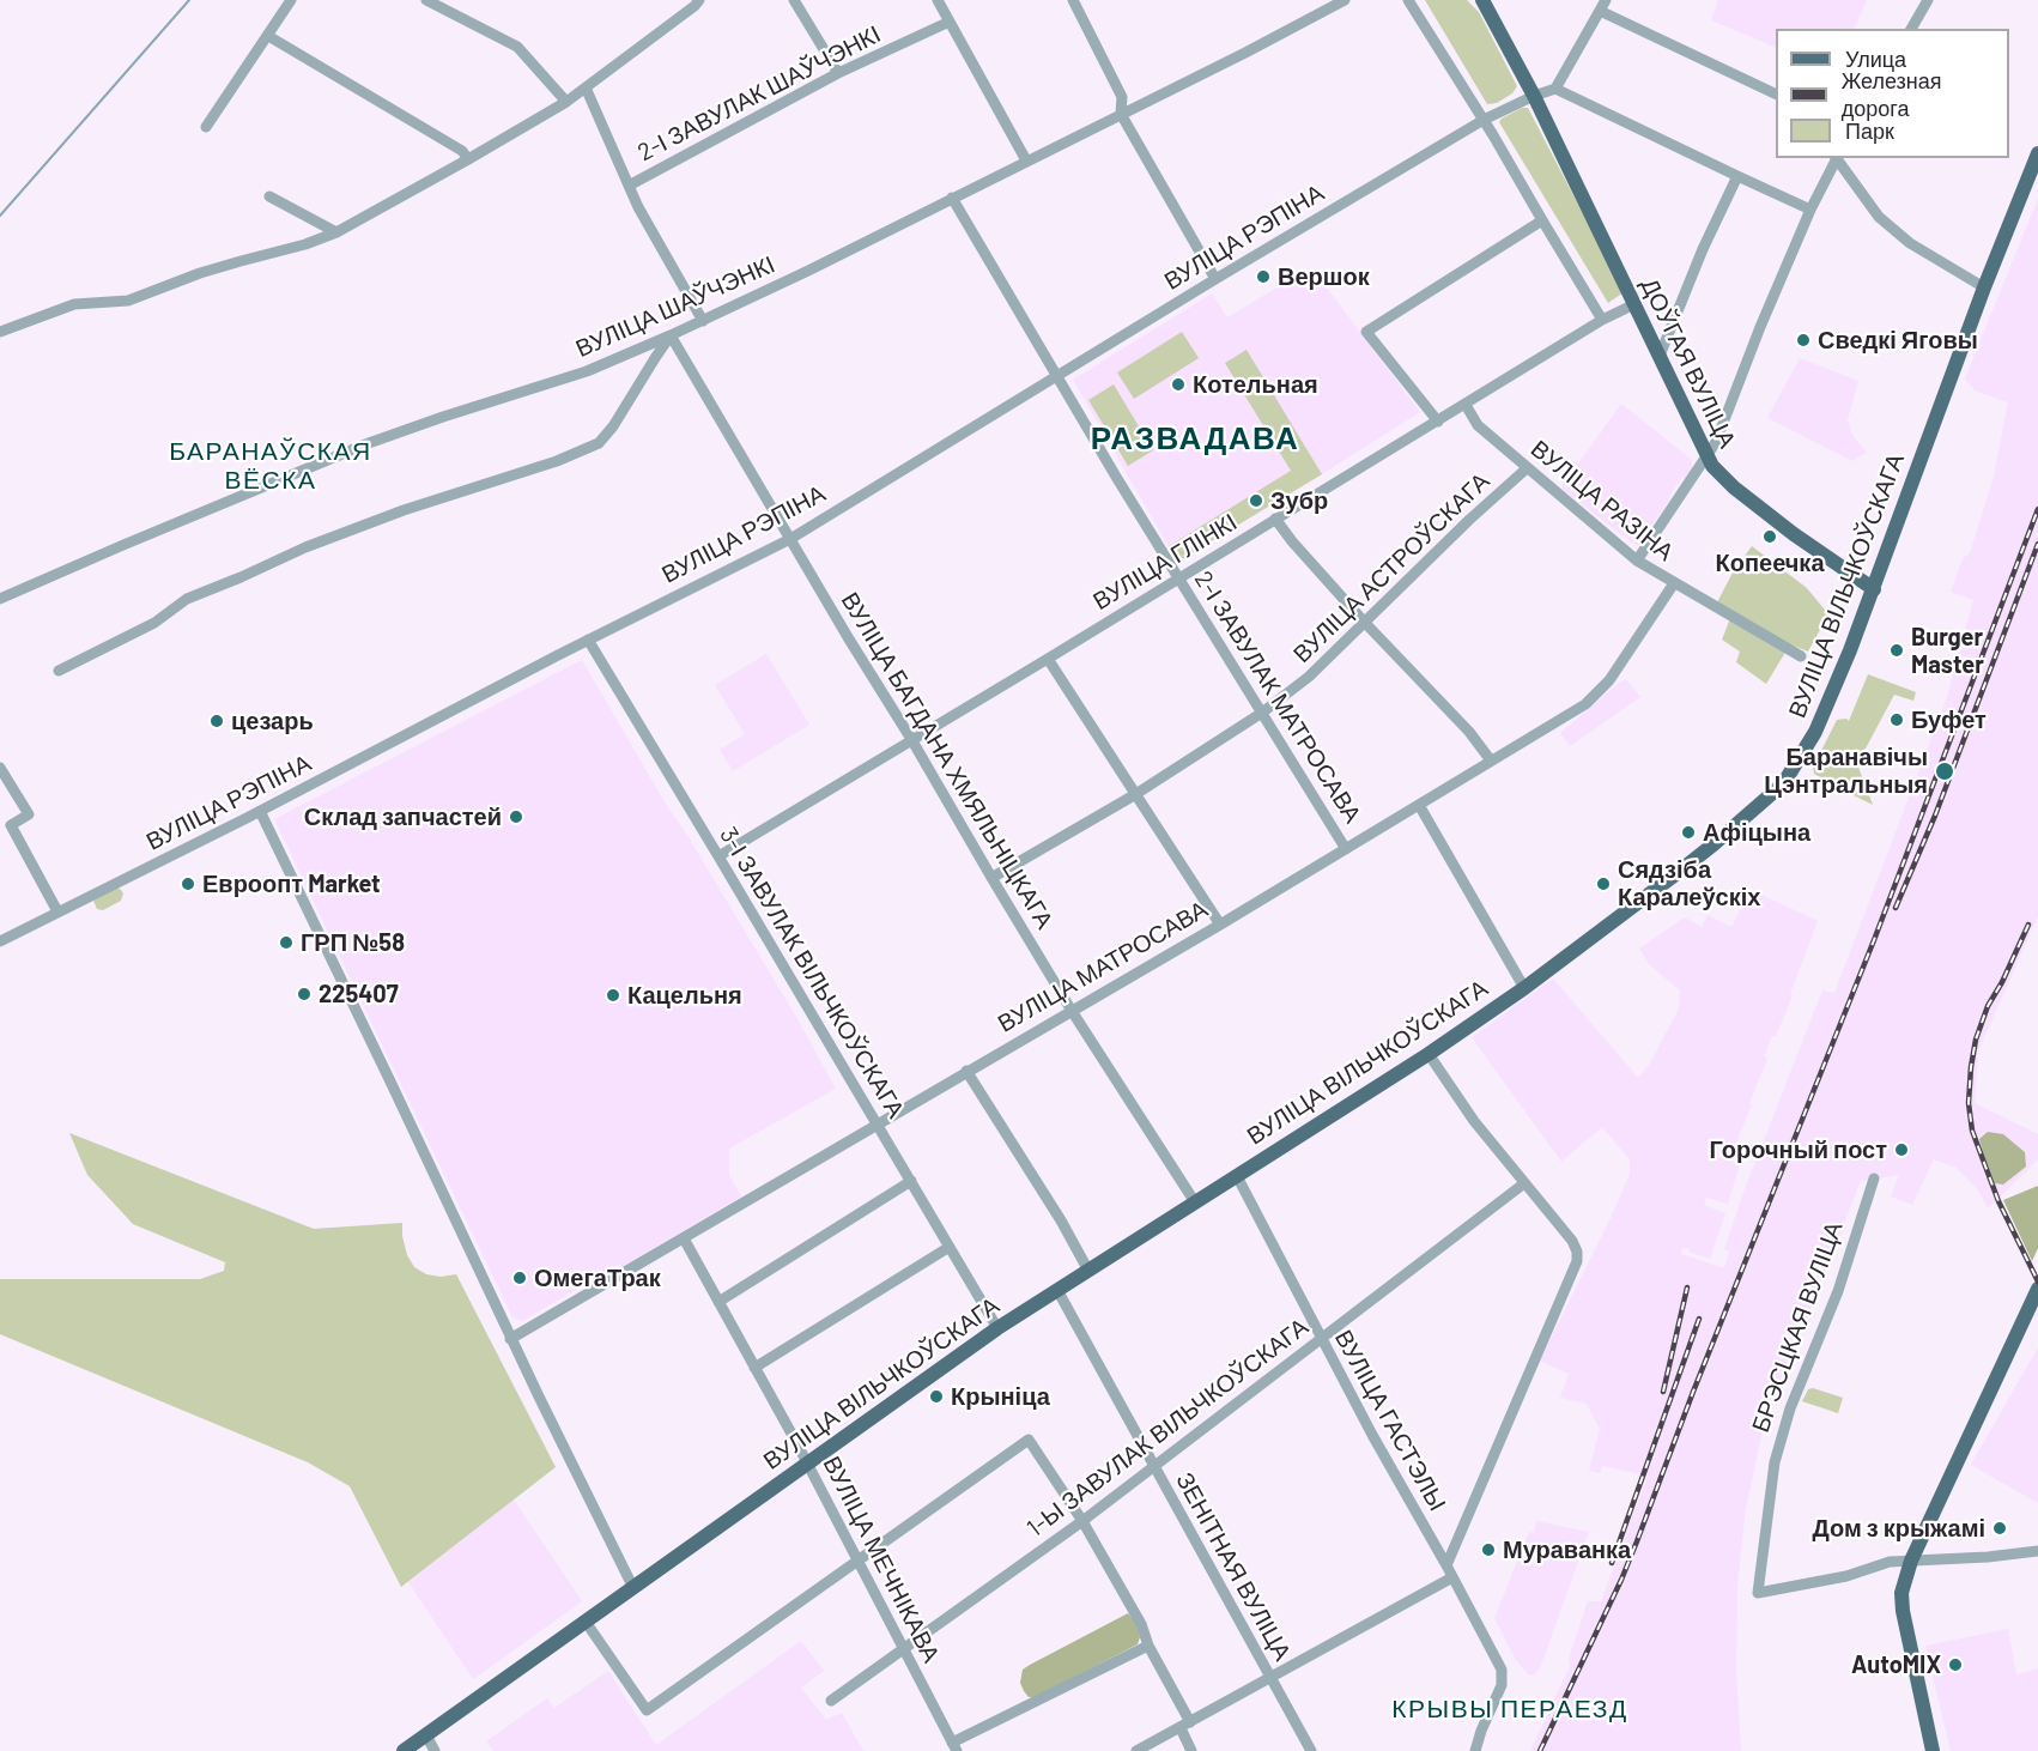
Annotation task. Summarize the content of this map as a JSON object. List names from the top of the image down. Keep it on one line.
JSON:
{"streets":{"main road":["ДОЎГАЯ ВУЛІЦА","ВУЛІЦА ВІЛЬЧКОЎСКАГА"],"street":["2-І ЗАВУЛАК ШАЎЧЭНКІ","ВУЛІЦА РЭПІНА","ВУЛІЦА ШАЎЧЭНКІ","ВУЛІЦА РАЗІНА","ВУЛІЦА ГЛІНКІ","ВУЛІЦА АСТРОЎСКАГА","2-І ЗАВУЛАК МАТРОСАВА","ВУЛІЦА БАГДАНА ХМЯЛЬНІЦКАГА","ВУЛІЦА МАТРОСАВА","3-І ЗАВУЛАК ВІЛЬЧКОЎСКАГА","БРЭСЦКАЯ ВУЛІЦА","ВУЛІЦА ГАСТЭЛЫ","1-Ы ЗАВУЛАК ВІЛЬЧКОЎСКАГА","ВУЛІЦА МЕЧНІКАВА","ЗЕНІТНАЯ ВУЛІЦА"]},"crossings":[["ВУЛІЦА РЭПІНА","2-І ЗАВУЛАК МАТРОСАВА"],["ВУЛІЦА РЭПІНА","ВУЛІЦА БАГДАНА ХМЯЛЬНІЦКАГА"],["ВУЛІЦА РЭПІНА","3-І ЗАВУЛАК ВІЛЬЧКОЎСКАГА"],["ВУЛІЦА ШАЎЧЭНКІ","2-І ЗАВУЛАК МАТРОСАВА"],["ВУЛІЦА ШАЎЧЭНКІ","ВУЛІЦА БАГДАНА ХМЯЛЬНІЦКАГА"],["ДОЎГАЯ ВУЛІЦА","ВУЛІЦА ГЛІНКІ"],["ДОЎГАЯ ВУЛІЦА","ВУЛІЦА ВІЛЬЧКОЎСКАГА"],["ВУЛІЦА РАЗІНА","ВУЛІЦА ГЛІНКІ"],["ВУЛІЦА РАЗІНА","ВУЛІЦА АСТРОЎСКАГА"],["ВУЛІЦА РАЗІНА","ВУЛІЦА МАТРОСАВА"],["ВУЛІЦА ГЛІНКІ","2-І ЗАВУЛАК МАТРОСАВА"],["ВУЛІЦА ГЛІНКІ","ВУЛІЦА БАГДАНА ХМЯЛЬНІЦКАГА"],["ВУЛІЦА ГЛІНКІ","3-І ЗАВУЛАК ВІЛЬЧКОЎСКАГА"],["ВУЛІЦА АСТРОЎСКАГА","2-І ЗАВУЛАК МАТРОСАВА"],["ВУЛІЦА АСТРОЎСКАГА","ВУЛІЦА БАГДАНА ХМЯЛЬНІЦКАГА"],["ВУЛІЦА ВІЛЬЧКОЎСКАГА","ВУЛІЦА БАГДАНА ХМЯЛЬНІЦКАГА"],["ВУЛІЦА ВІЛЬЧКОЎСКАГА","3-І ЗАВУЛАК ВІЛЬЧКОЎСКАГА"],["ВУЛІЦА ВІЛЬЧКОЎСКАГА","ВУЛІЦА ГАСТЭЛЫ"],["ВУЛІЦА ВІЛЬЧКОЎСКАГА","ВУЛІЦА МЕЧНІКАВА"],["ВУЛІЦА ВІЛЬЧКОЎСКАГА","ЗЕНІТНАЯ ВУЛІЦА"],["2-І ЗАВУЛАК МАТРОСАВА","ВУЛІЦА МАТРОСАВА"],["ВУЛІЦА БАГДАНА ХМЯЛЬНІЦКАГА","ВУЛІЦА МАТРОСАВА"],["ВУЛІЦА МАТРОСАВА","3-І ЗАВУЛАК ВІЛЬЧКОЎСКАГА"],["ВУЛІЦА МАТРОСАВА","ВУЛІЦА МЕЧНІКАВА"],["ВУЛІЦА ГАСТЭЛЫ","1-Ы ЗАВУЛАК ВІЛЬЧКОЎСКАГА"],["1-Ы ЗАВУЛАК ВІЛЬЧКОЎСКАГА","ВУЛІЦА МЕЧНІКАВА"],["1-Ы ЗАВУЛАК ВІЛЬЧКОЎСКАГА","ЗЕНІТНАЯ ВУЛІЦА"]],"districts":["РАЗВАДАВА","БАРАНАЎСКАЯ ВЁСКА","КРЫВЫ ПЕРАЕЗД"],"places":["Вершок","Сведкі Яговы","Котельная","Зубр","Копеечка","Burger Master","Буфет","цезарь","Баранавічы Цэнтральныя","Склад запчастей","Афіцына","Евроопт Market","Сядзіба Каралеўскіх","ГРП №58","225407","Кацельня","Горочный пост","ОмегаТрак","Крыніца","Дом з крыжамі","Мураванка","AutoMIX"],"legend":["Улица","Железная дорога","Парк"]}
